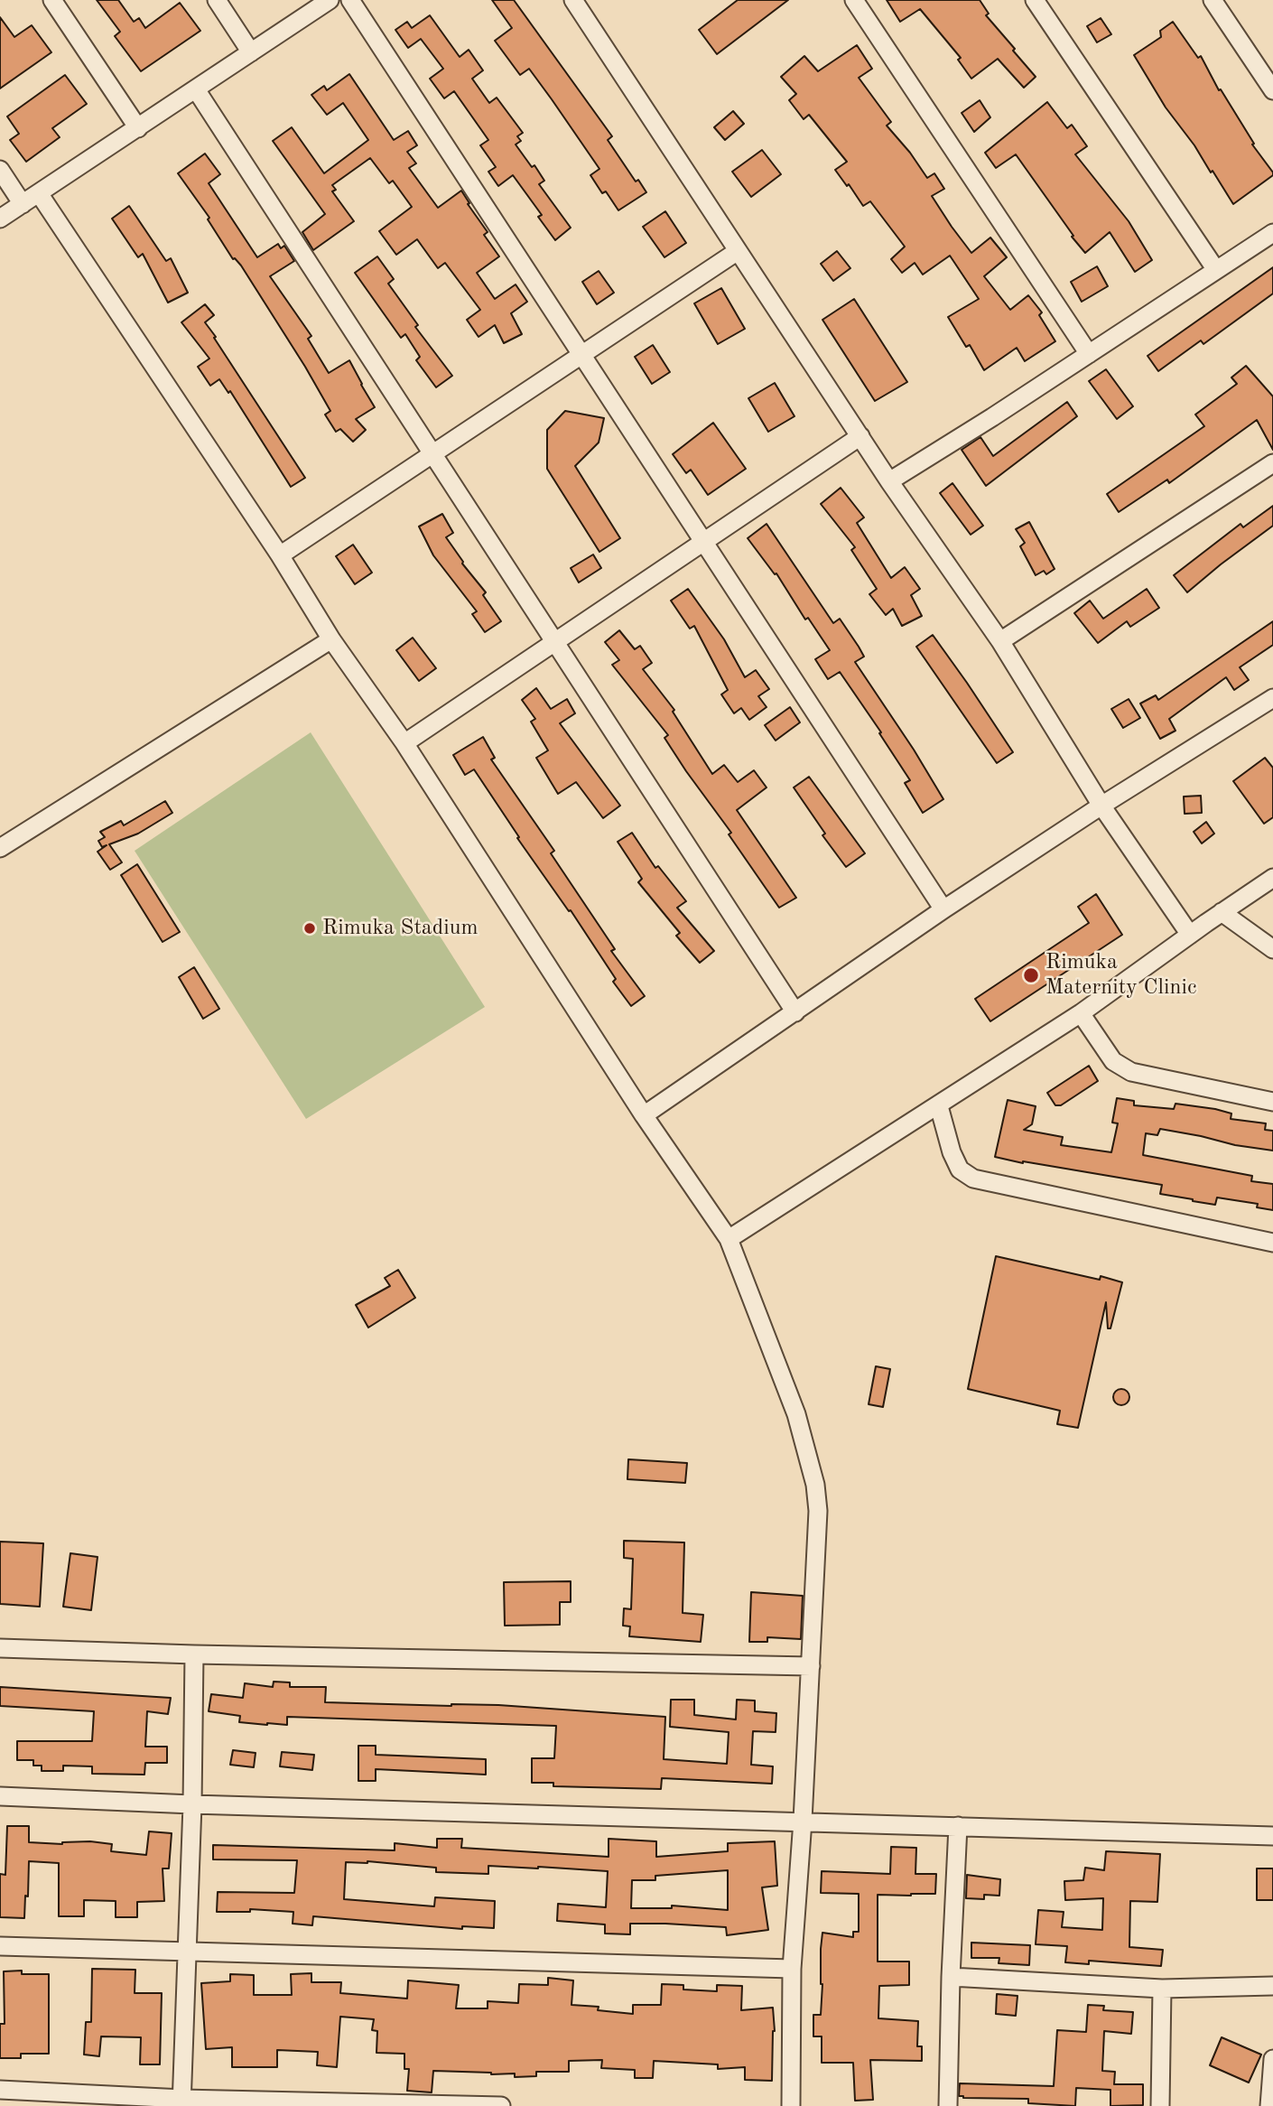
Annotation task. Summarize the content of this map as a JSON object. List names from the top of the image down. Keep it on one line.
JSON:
{"places":["Rimuka Stadium","Rimuka Maternity Clinic"]}
